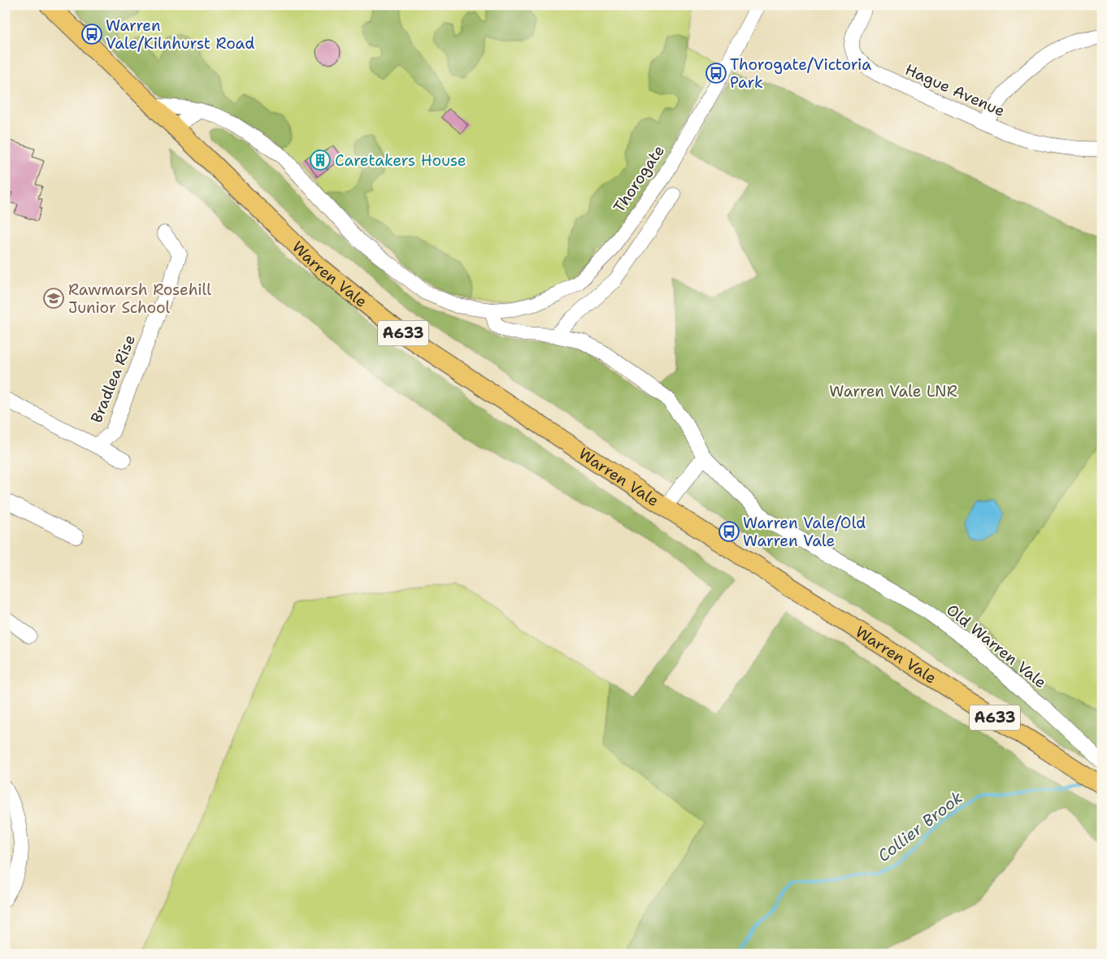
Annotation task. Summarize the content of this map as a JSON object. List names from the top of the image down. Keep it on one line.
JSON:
{"streets":{"main road":["Warren Vale","A633"],"street":["Hague Avenue","Thorogate","Bradlea Rise","Old Warren Vale"]},"crossings":[["Thorogate","Old Warren Vale"],["Warren Vale","A633"]],"water":["Collier Brook"],"parks":["Warren Vale LNR"],"places":{"bus stop":["Warren Vale/Kilnhurst Road","Thorogate/Victoria Park","Warren Vale/Old Warren Vale"],"building":["Caretakers House"],"school or university":["Rawmarsh Rosehill Junior School"]}}
